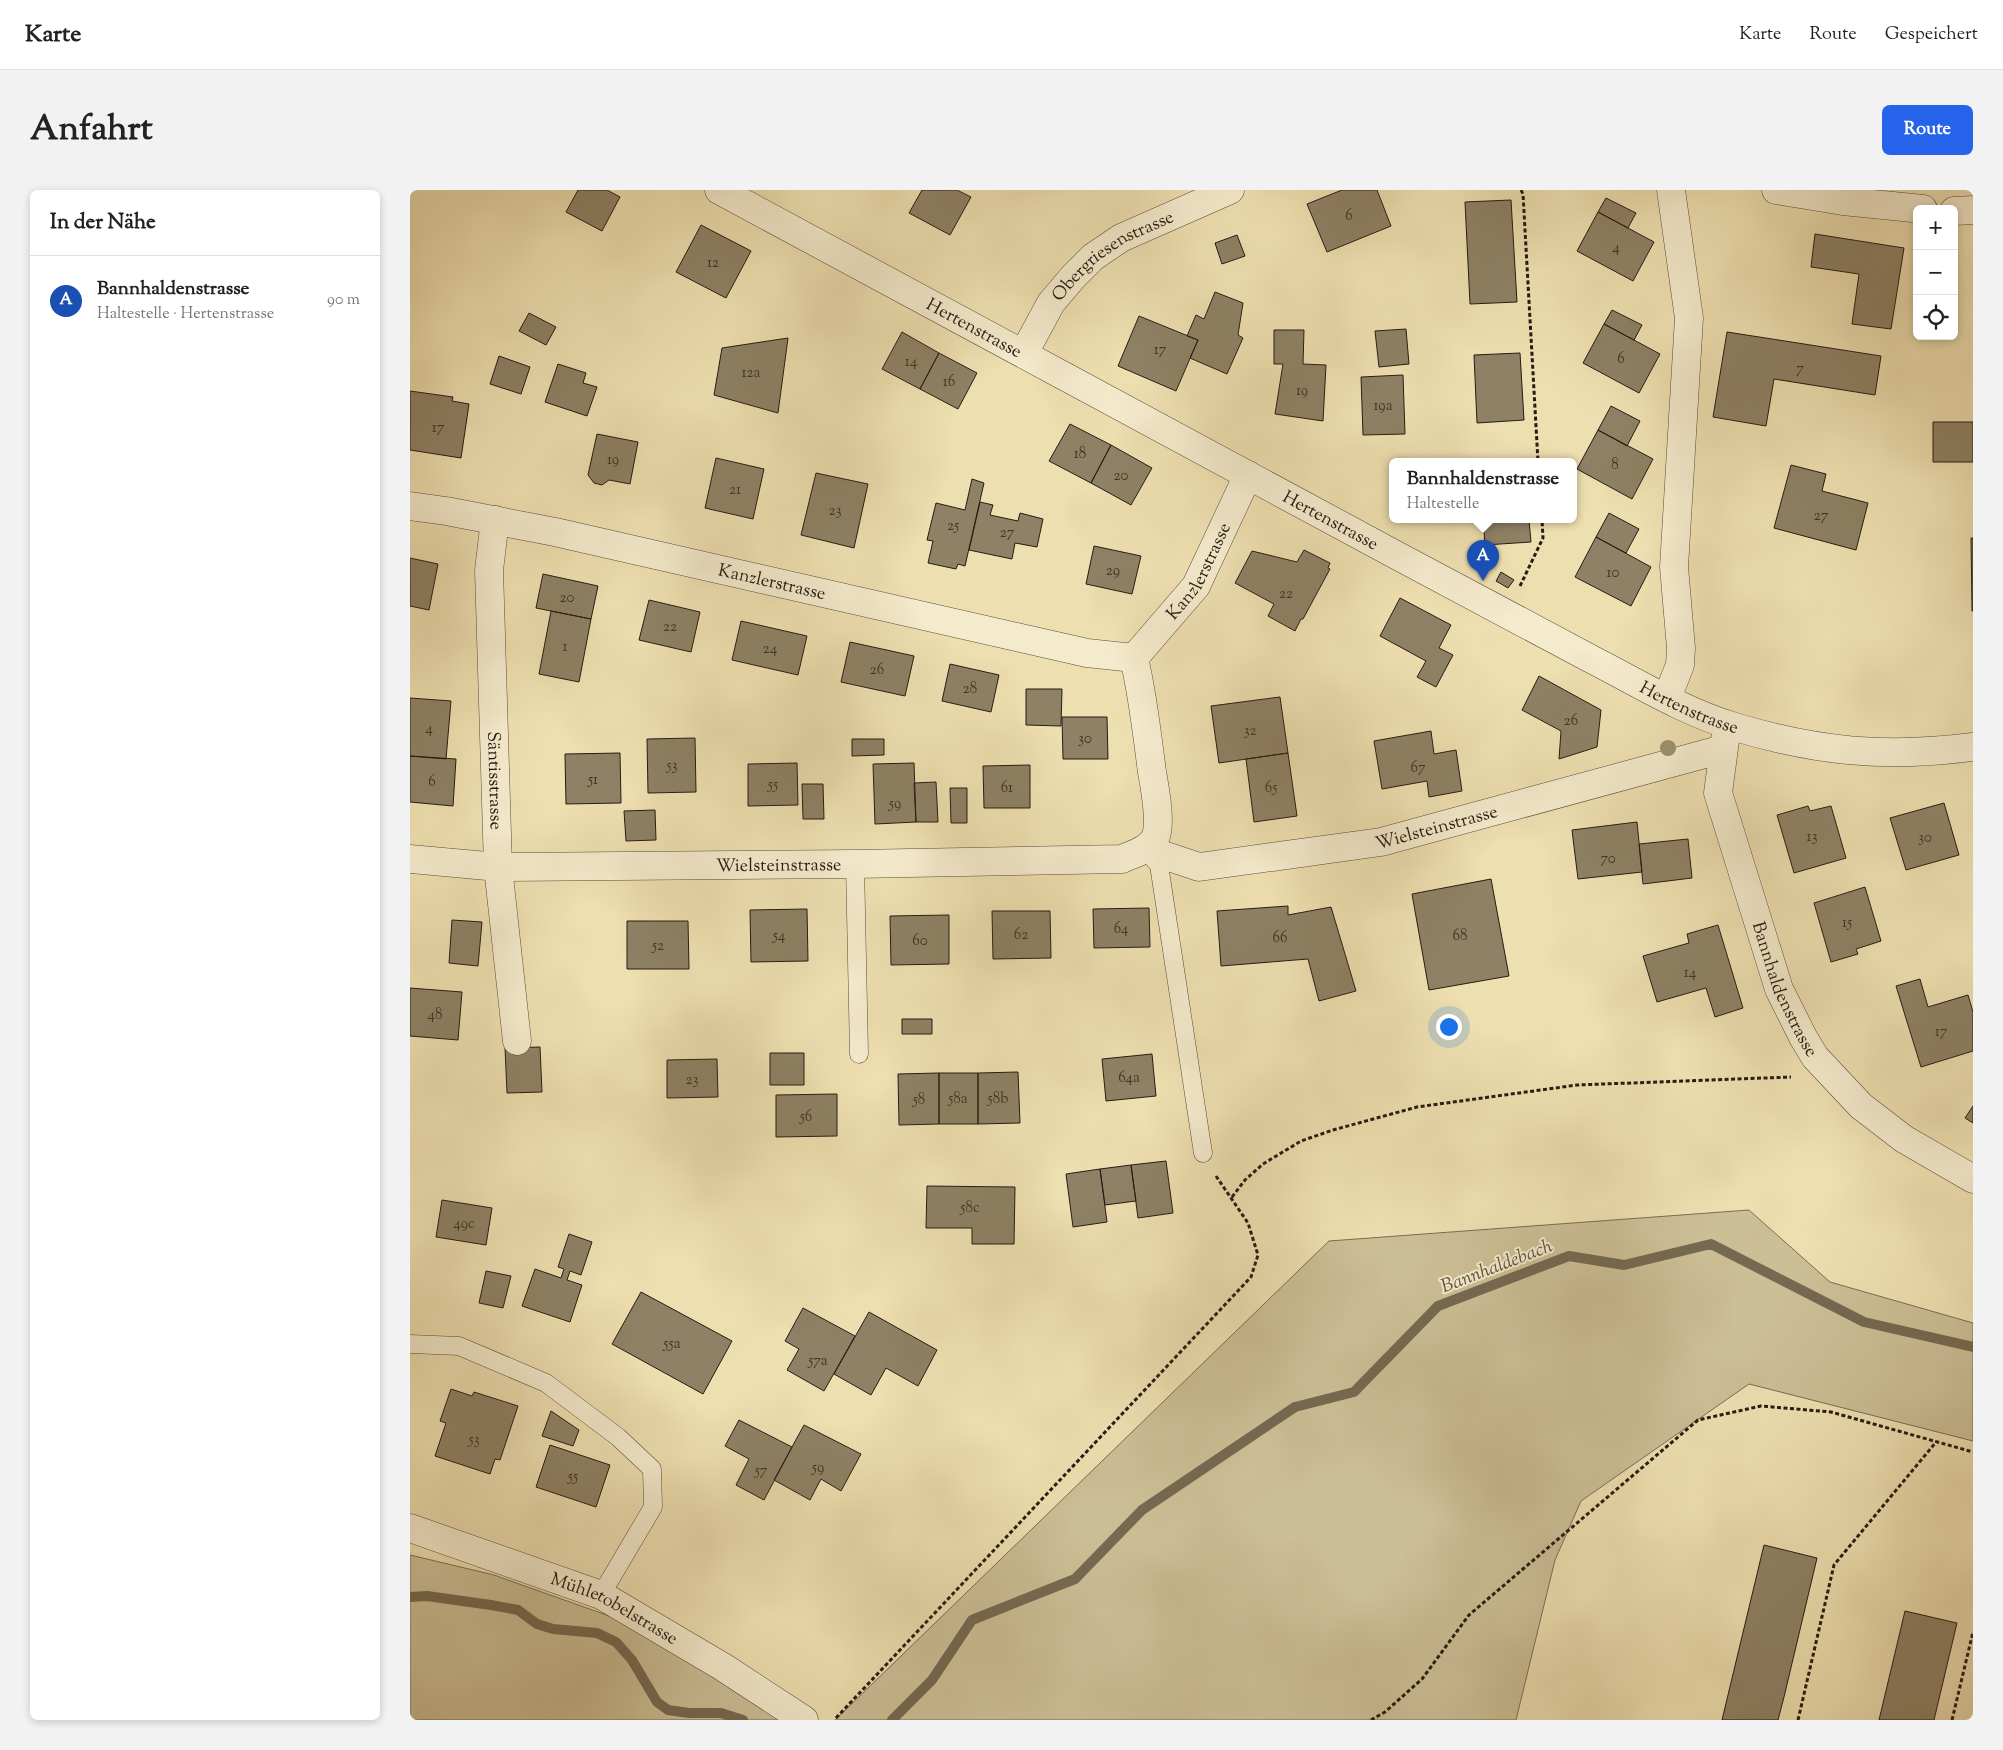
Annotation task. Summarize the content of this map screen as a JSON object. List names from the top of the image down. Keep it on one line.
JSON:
{"streets":{"street":["Obergriesenstrasse","Hertenstrasse","Kanzlerstrasse","Säntisstrasse","Wielsteinstrasse","Bannhaldenstrasse","Mühletobelstrasse"]},"crossings":[["Obergriesenstrasse","Hertenstrasse"],["Hertenstrasse","Kanzlerstrasse"],["Hertenstrasse","Wielsteinstrasse"],["Hertenstrasse","Bannhaldenstrasse"],["Kanzlerstrasse","Säntisstrasse"],["Säntisstrasse","Wielsteinstrasse"],["Wielsteinstrasse","Bannhaldenstrasse"]],"water":["Bannhaldebach"],"house_numbers":["6","4","12","17","6","14","7","12a","16","19","19a","17","18","19","8","20","21","23","27","25","27","29","10","22","20","22","1","24","26","28","26","4","32","30","53","67","51","6","55","61","65","59","13","30","70","15","64","62","54","68","66","60","52","14","48","17","64a","23","58a","58b","58","56","58c","49c","55a","57a","53","59","57","55"],"page":{"header":"Karte","nav":["Karte","Route","Gespeichert"],"title":"Anfahrt","buttons":"Route","heading":"In der Nähe","map_buttons":["+","−"],"list":[{"mark":"A","name":"Bannhaldenstrasse","note":"Haltestelle · Hertenstrasse","value":"90 m"}],"popup":["Bannhaldenstrasse","Haltestelle"],"pins":"A"}}
